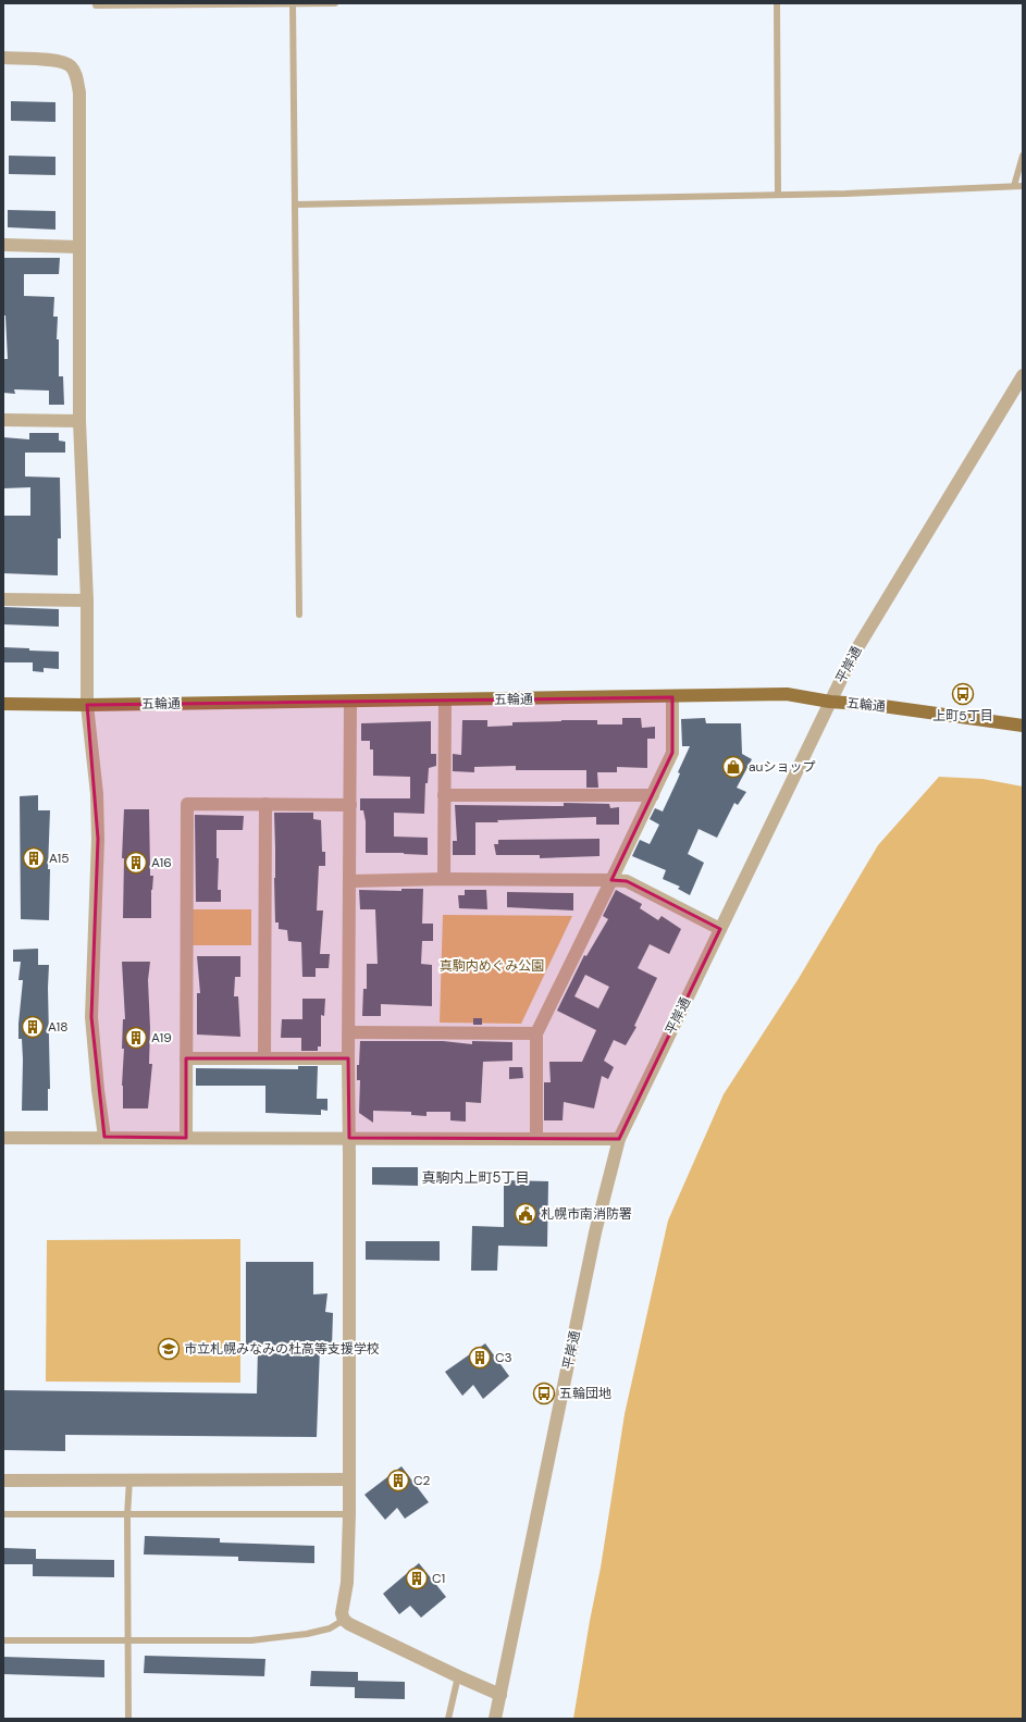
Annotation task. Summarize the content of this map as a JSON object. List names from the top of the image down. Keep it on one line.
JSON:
{"streets":{"main road":["五輪通"],"street":["平岸通"]},"crossings":[["平岸通","五輪通"]],"districts":["真駒内上町5丁目"],"parks":["真駒内めぐみ公園"],"places":{"bus stop":["上町5丁目","五輪団地"],"shop":["auショップ"],"building":["A15","A16","A18","A19","C3","C2","C1"],"public building":["札幌市南消防署"],"school or university":["市立札幌みなみの杜高等支援学校"]}}
